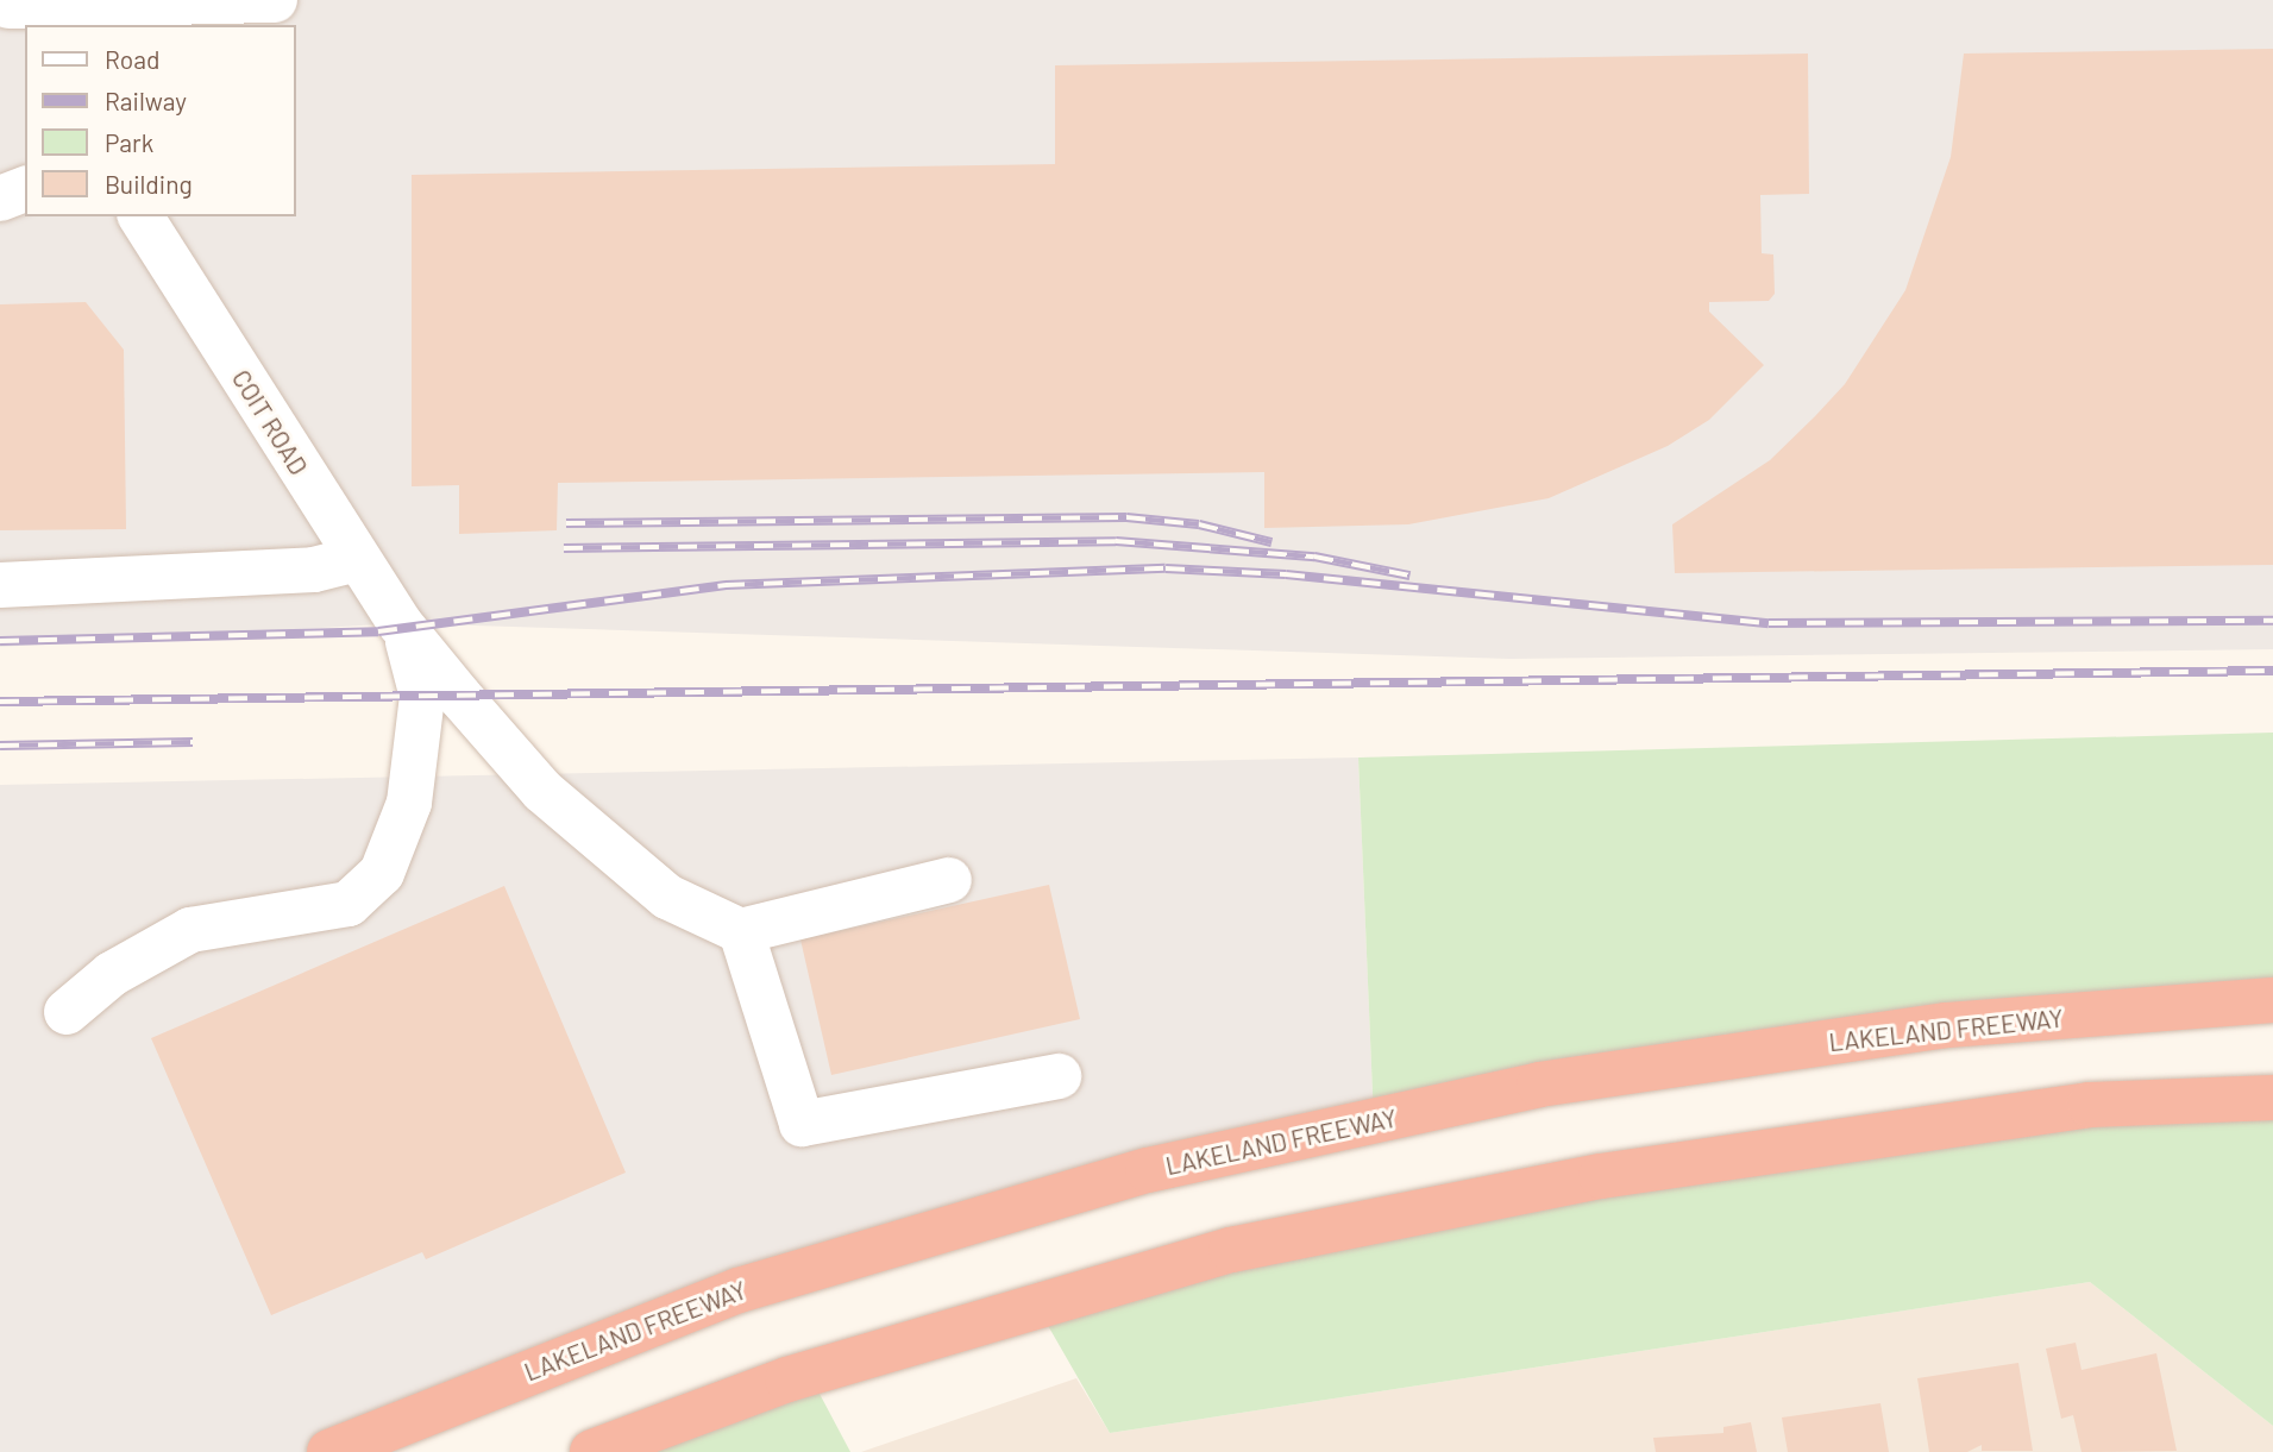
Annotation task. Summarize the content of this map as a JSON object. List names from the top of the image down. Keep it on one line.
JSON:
{"streets":{"highway":["LAKELAND FREEWAY"],"street":["COIT ROAD"]},"legend":["Road","Railway","Park","Building"]}
